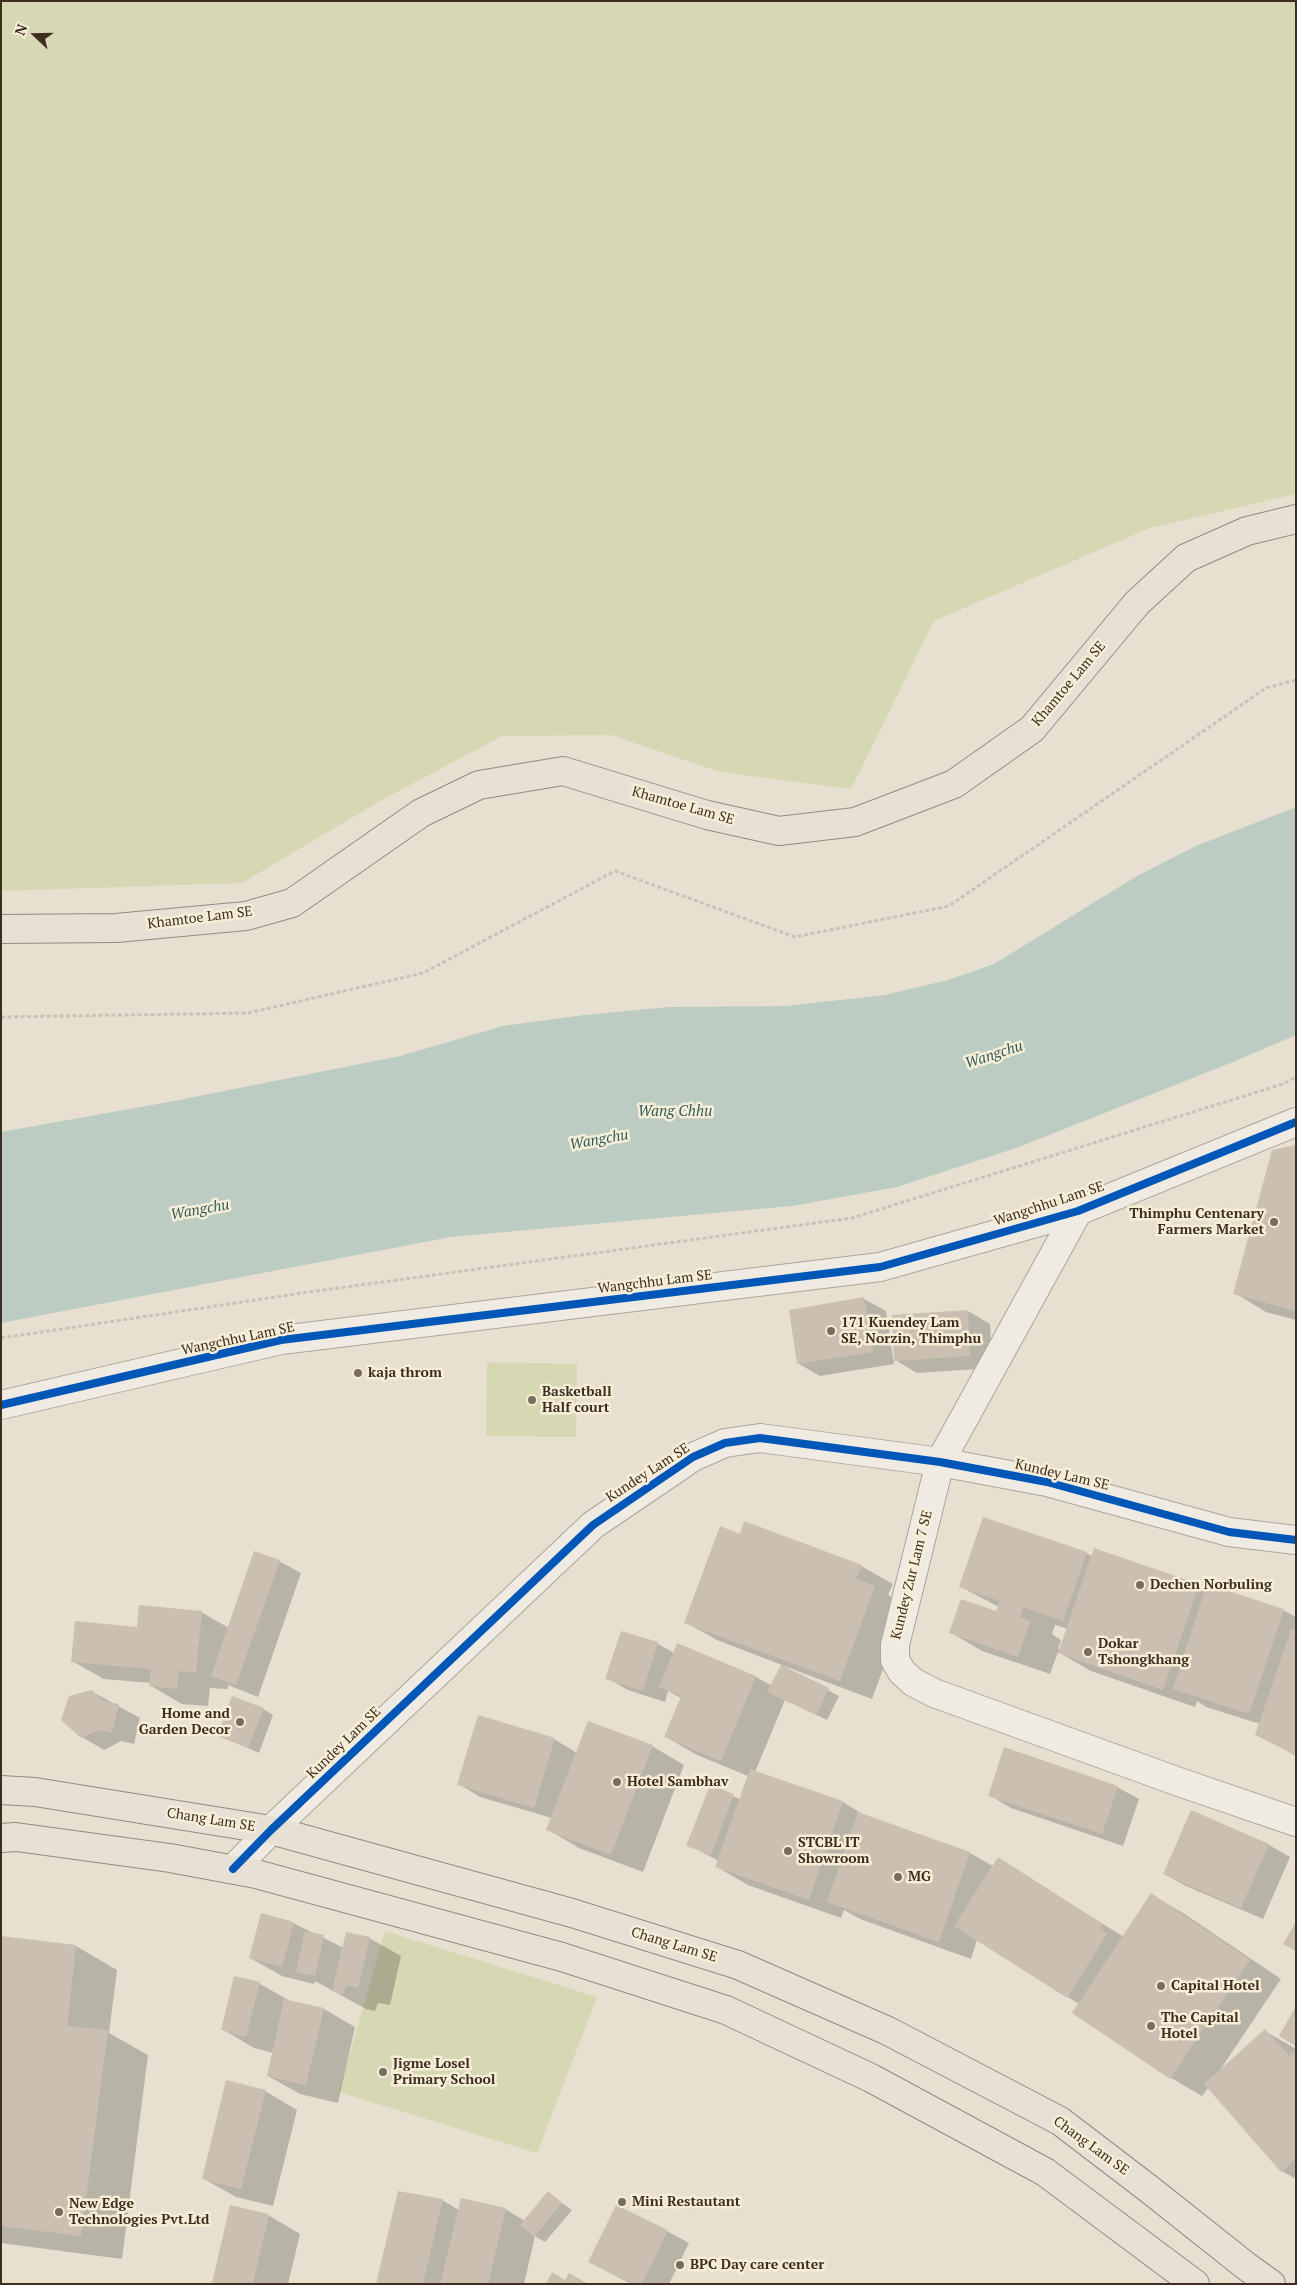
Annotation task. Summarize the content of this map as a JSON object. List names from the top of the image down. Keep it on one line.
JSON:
{"streets":{"main road":["Khamtoe Lam SE","Chang Lam SE"],"street":["Wangchhu Lam SE","Kundey Lam SE","Kundey Zur Lam 7 SE"]},"crossings":[["Wangchhu Lam SE","Kundey Zur Lam 7 SE"],["Kundey Lam SE","Kundey Zur Lam 7 SE"],["Kundey Lam SE","Chang Lam SE"]],"water":["Wangchu","Wang Chhu"],"places":["Thimphu Centenary Farmers Market","171 Kuendey Lam SE, Norzin, Thimphu","kaja throm","Basketball Half court","Dechen Norbuling","Dokar Tshongkhang","Home and Garden Decor","Hotel Sambhav","STCBL IT Showroom","MG","Capital Hotel","The Capital Hotel","Jigme Losel Primary School","Mini Restautant","New Edge Technologies Pvt.Ltd","BPC Day care center"],"north":"left"}
